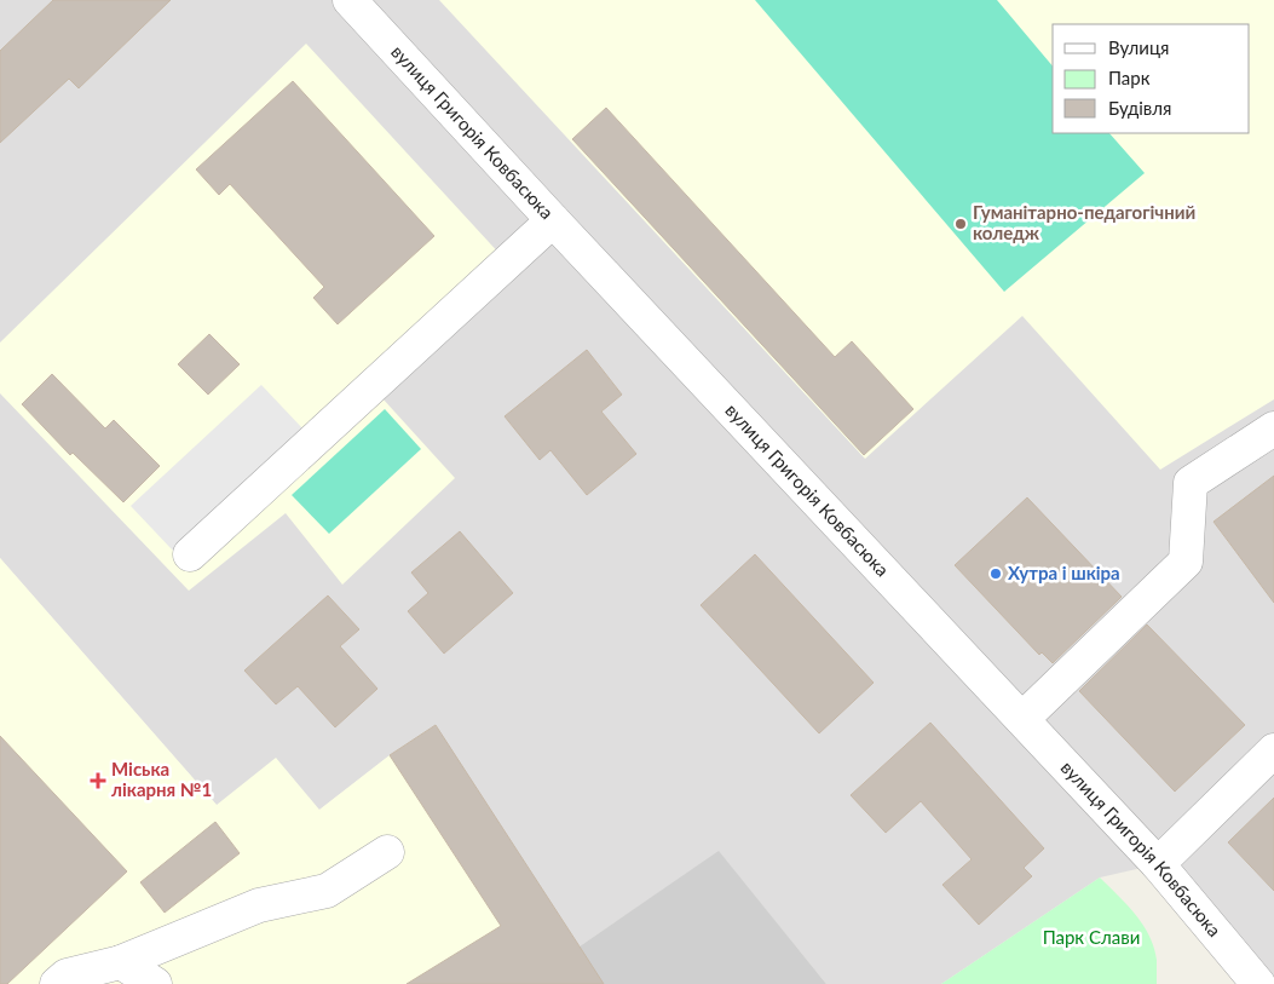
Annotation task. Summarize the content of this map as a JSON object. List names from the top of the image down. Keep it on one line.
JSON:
{"streets":{"street":["вулиця Григорія Ковбасюка"]},"parks":["Парк Слави"],"places":{"other":["Гуманітарно-педагогічний коледж","Хутра і шкіра"],"health":["Міська лікарня №1"]},"legend":["Вулиця","Парк","Будівля"]}
